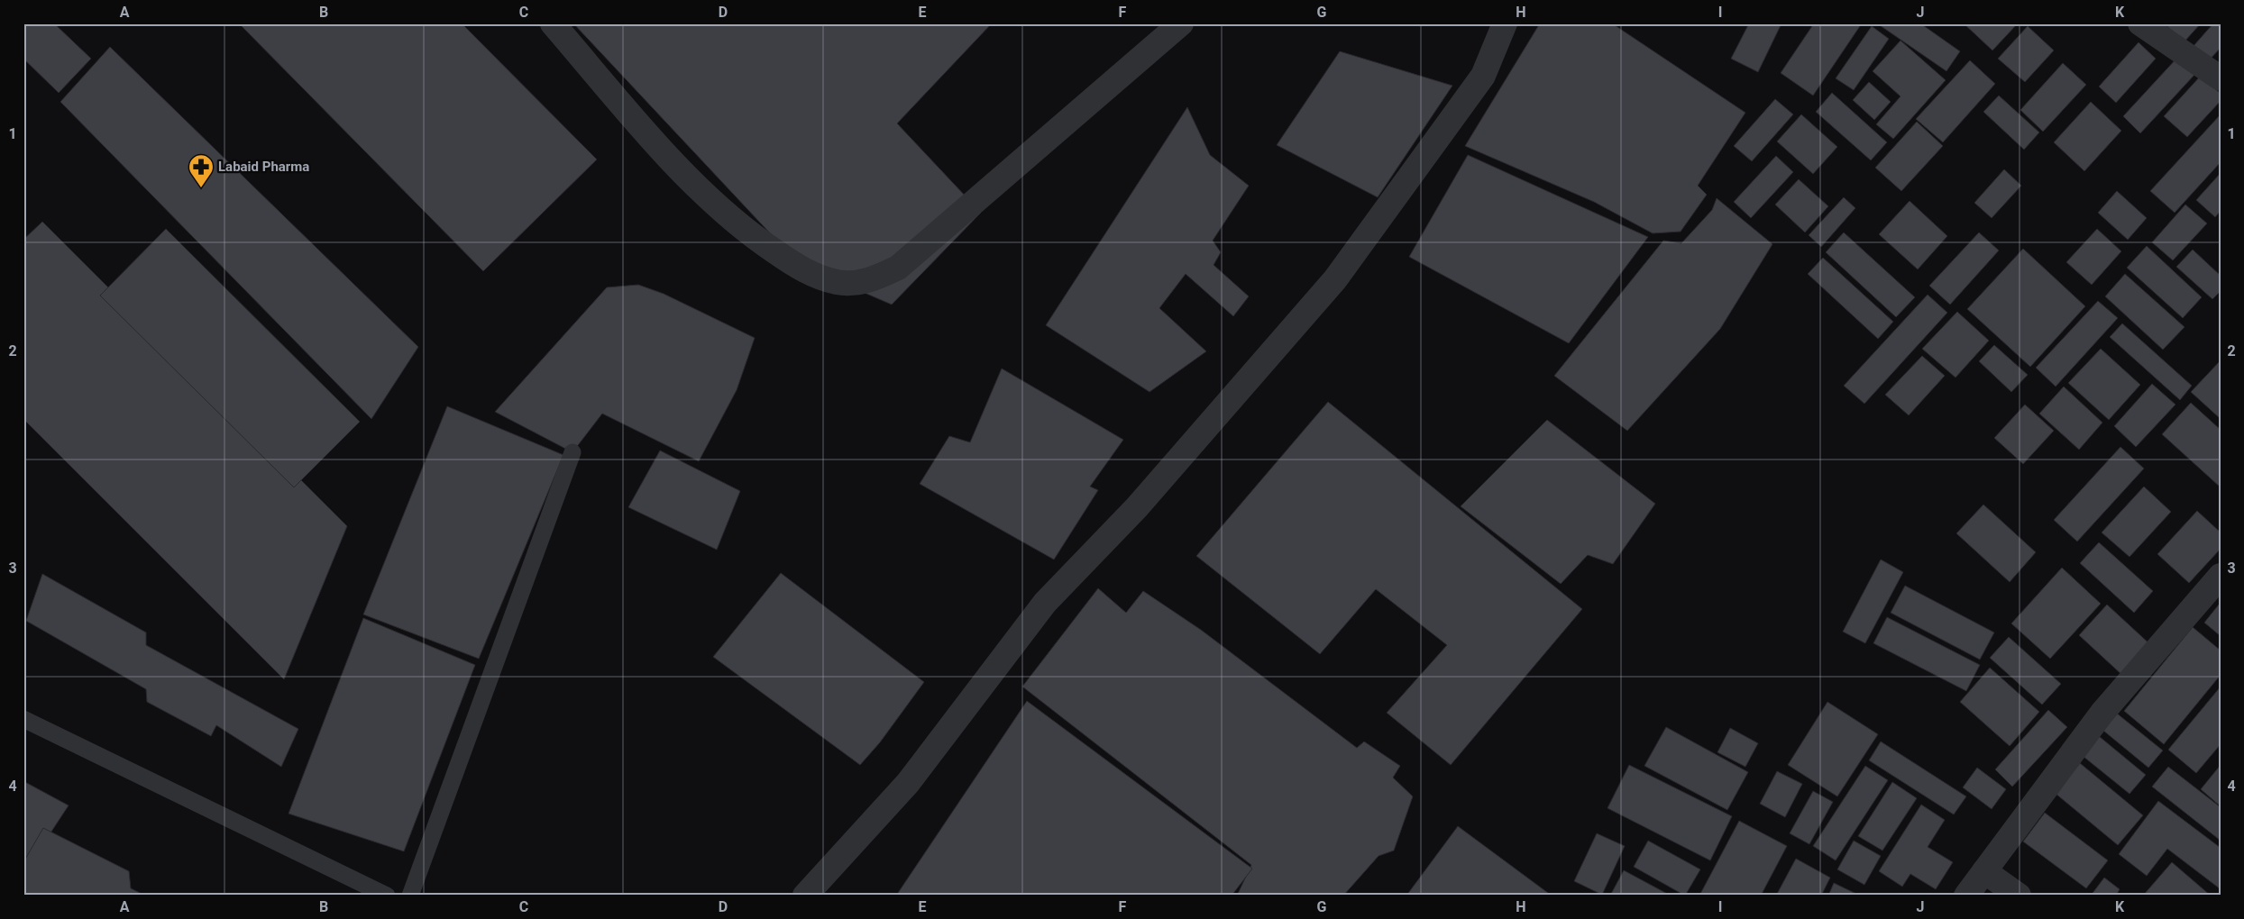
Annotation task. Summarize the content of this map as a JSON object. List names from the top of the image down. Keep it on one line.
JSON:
{"places":{"pharmacy":["Labaid Pharma"]},"grid":{"columns":["A","B","C","D","E","F","G","H","I","J","K"],"rows":["1","2","3","4"]}}
